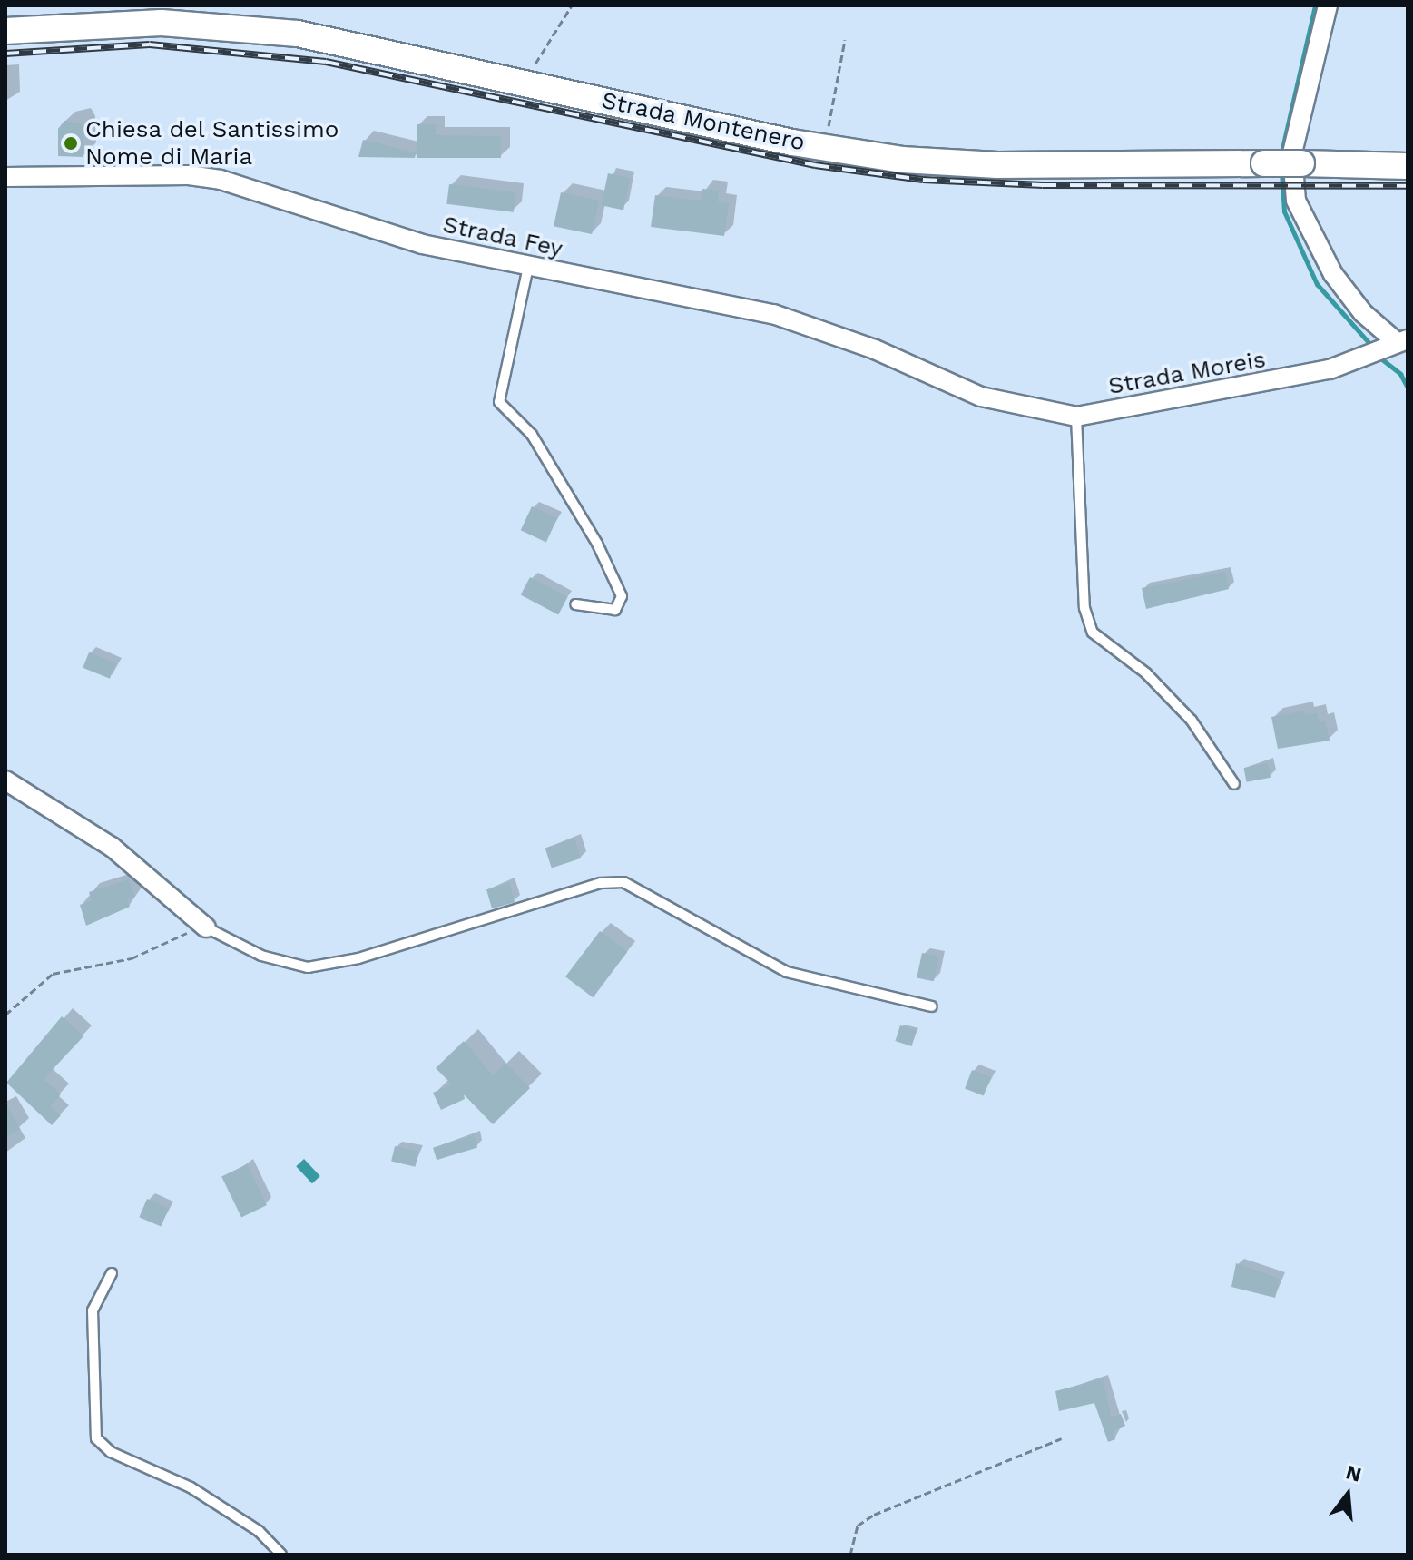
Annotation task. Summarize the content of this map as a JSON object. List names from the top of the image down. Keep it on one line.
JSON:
{"streets":{"main road":["Strada Montenero"],"street":["Strada Fey","Strada Moreis"]},"crossings":[["Strada Fey","Strada Moreis"]],"places":["Chiesa del Santissimo Nome di Maria"],"north":"top"}
